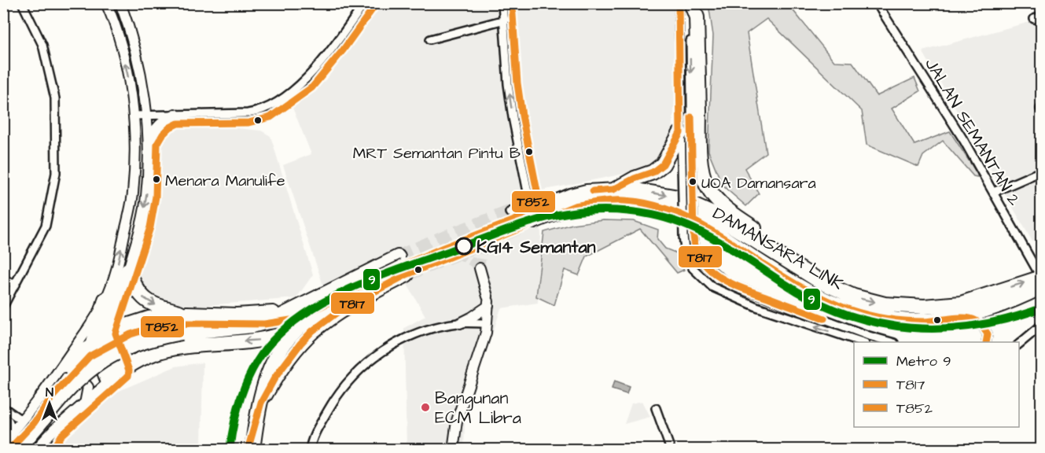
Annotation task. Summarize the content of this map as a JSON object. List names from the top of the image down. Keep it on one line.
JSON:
{"streets":{"highway":["DAMANSARA LINK"],"street":["JALAN SEMANTAN 2"]},"crossings":[["JALAN SEMANTAN 2","DAMANSARA LINK"]],"places":["MRT Semantan Pintu B","Menara Manulife","UOA Damansara","KG14 Semantan","Bangunan ECM Libra"],"lines":["transit line T817","transit line T852","metro line 9"],"legend":["Metro 9","T817","T852"],"north":"top"}
